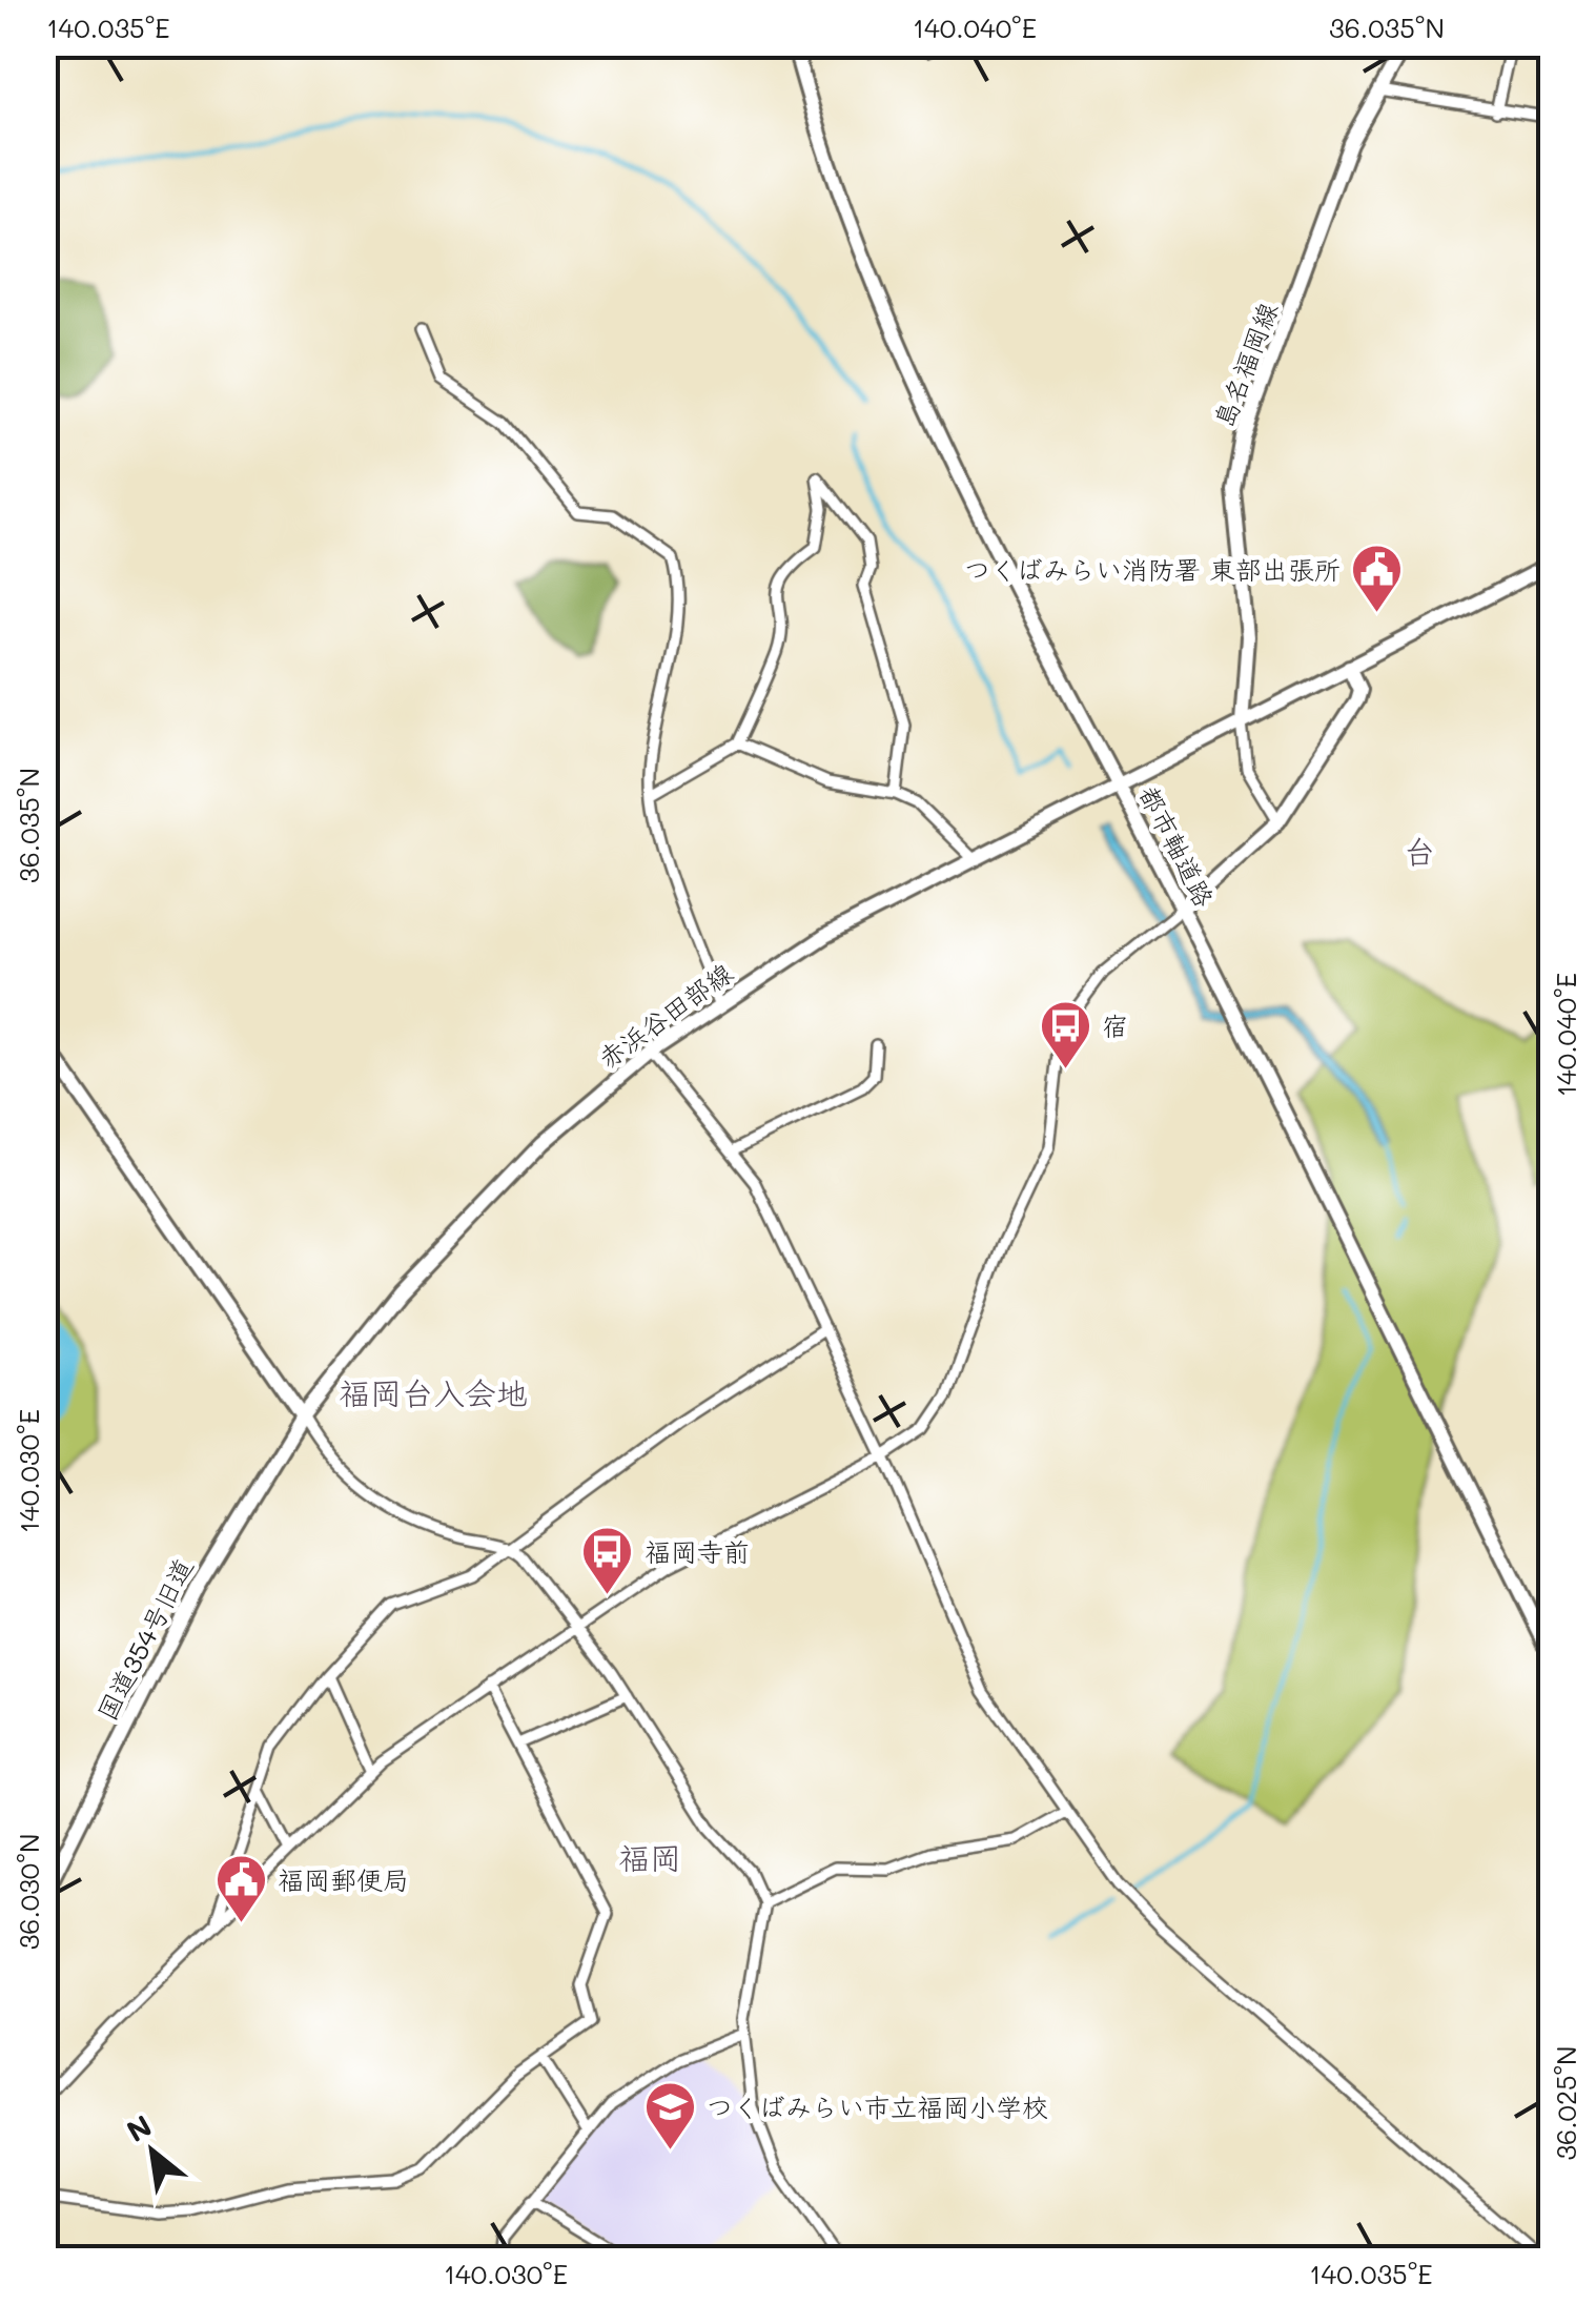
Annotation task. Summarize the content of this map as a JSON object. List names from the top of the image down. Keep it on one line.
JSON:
{"streets":{"main road":["島名福岡線","都市軸道路","赤浜谷田部線","国道354号旧道"]},"crossings":[["島名福岡線","赤浜谷田部線"],["都市軸道路","赤浜谷田部線"],["赤浜谷田部線","国道354号旧道"]],"districts":["台","福岡台入会地","福岡"],"places":{"public building":["つくばみらい消防署 東部出張所","福岡郵便局"],"bus stop":["宿","福岡寺前"],"school or university":["つくばみらい市立福岡小学校"]},"north":"top left","coordinates":["140.035°E","140.040°E","36.035°N","140.030°E","36.030°N","36.025°N"]}
